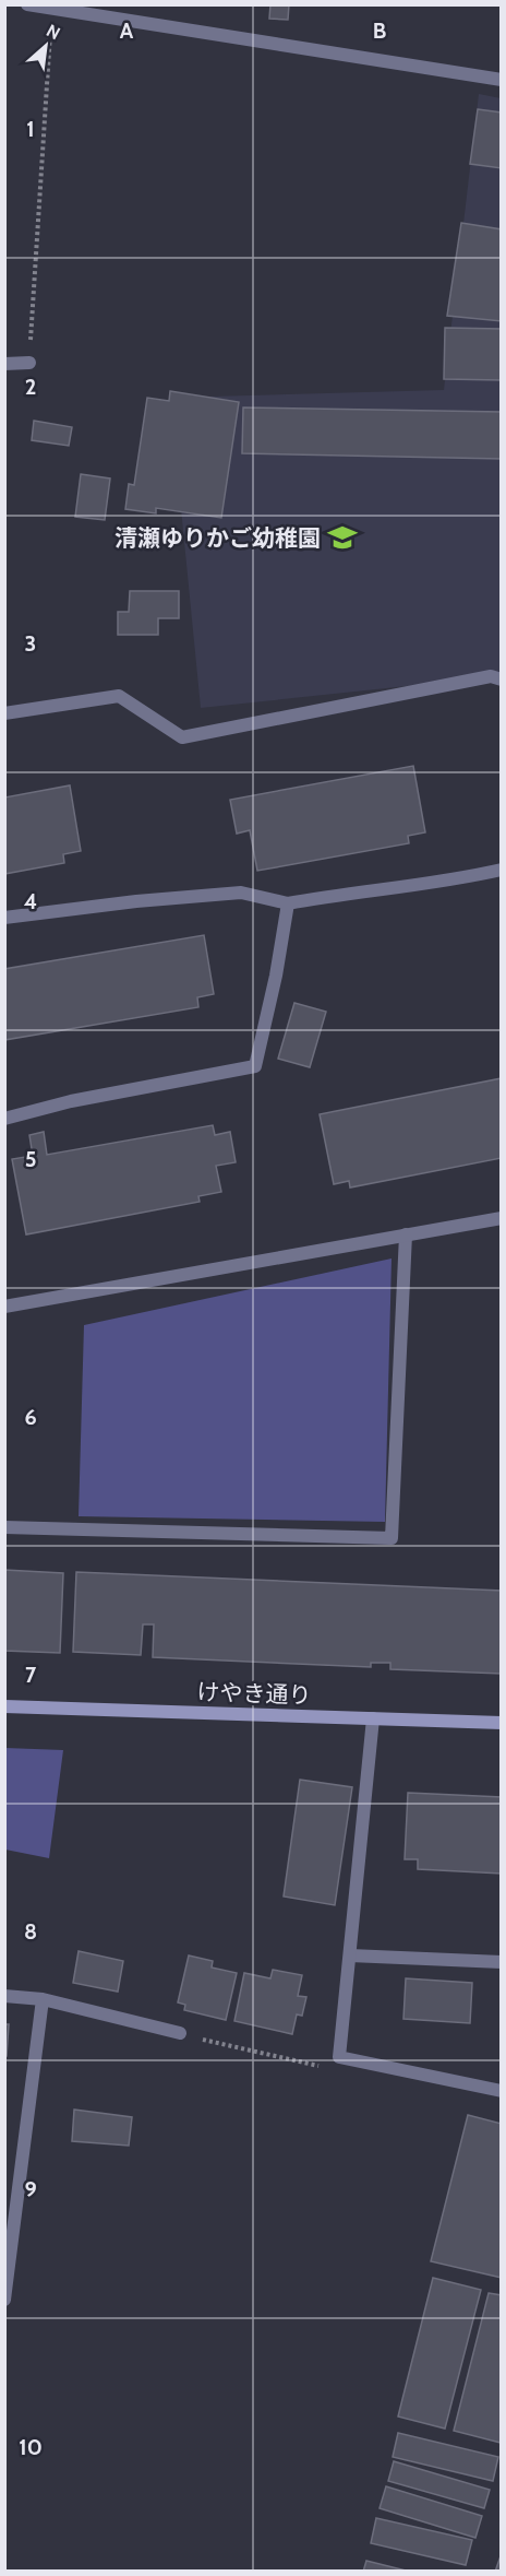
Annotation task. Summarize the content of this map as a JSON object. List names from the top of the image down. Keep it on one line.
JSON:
{"streets":{"street":["けやき通り"]},"places":{"school or university":["清瀬ゆりかご幼稚園"]},"north":"top right","grid":{"columns":["A","B"],"rows":["1","2","3","4","5","6","7","8","9","10"]}}
